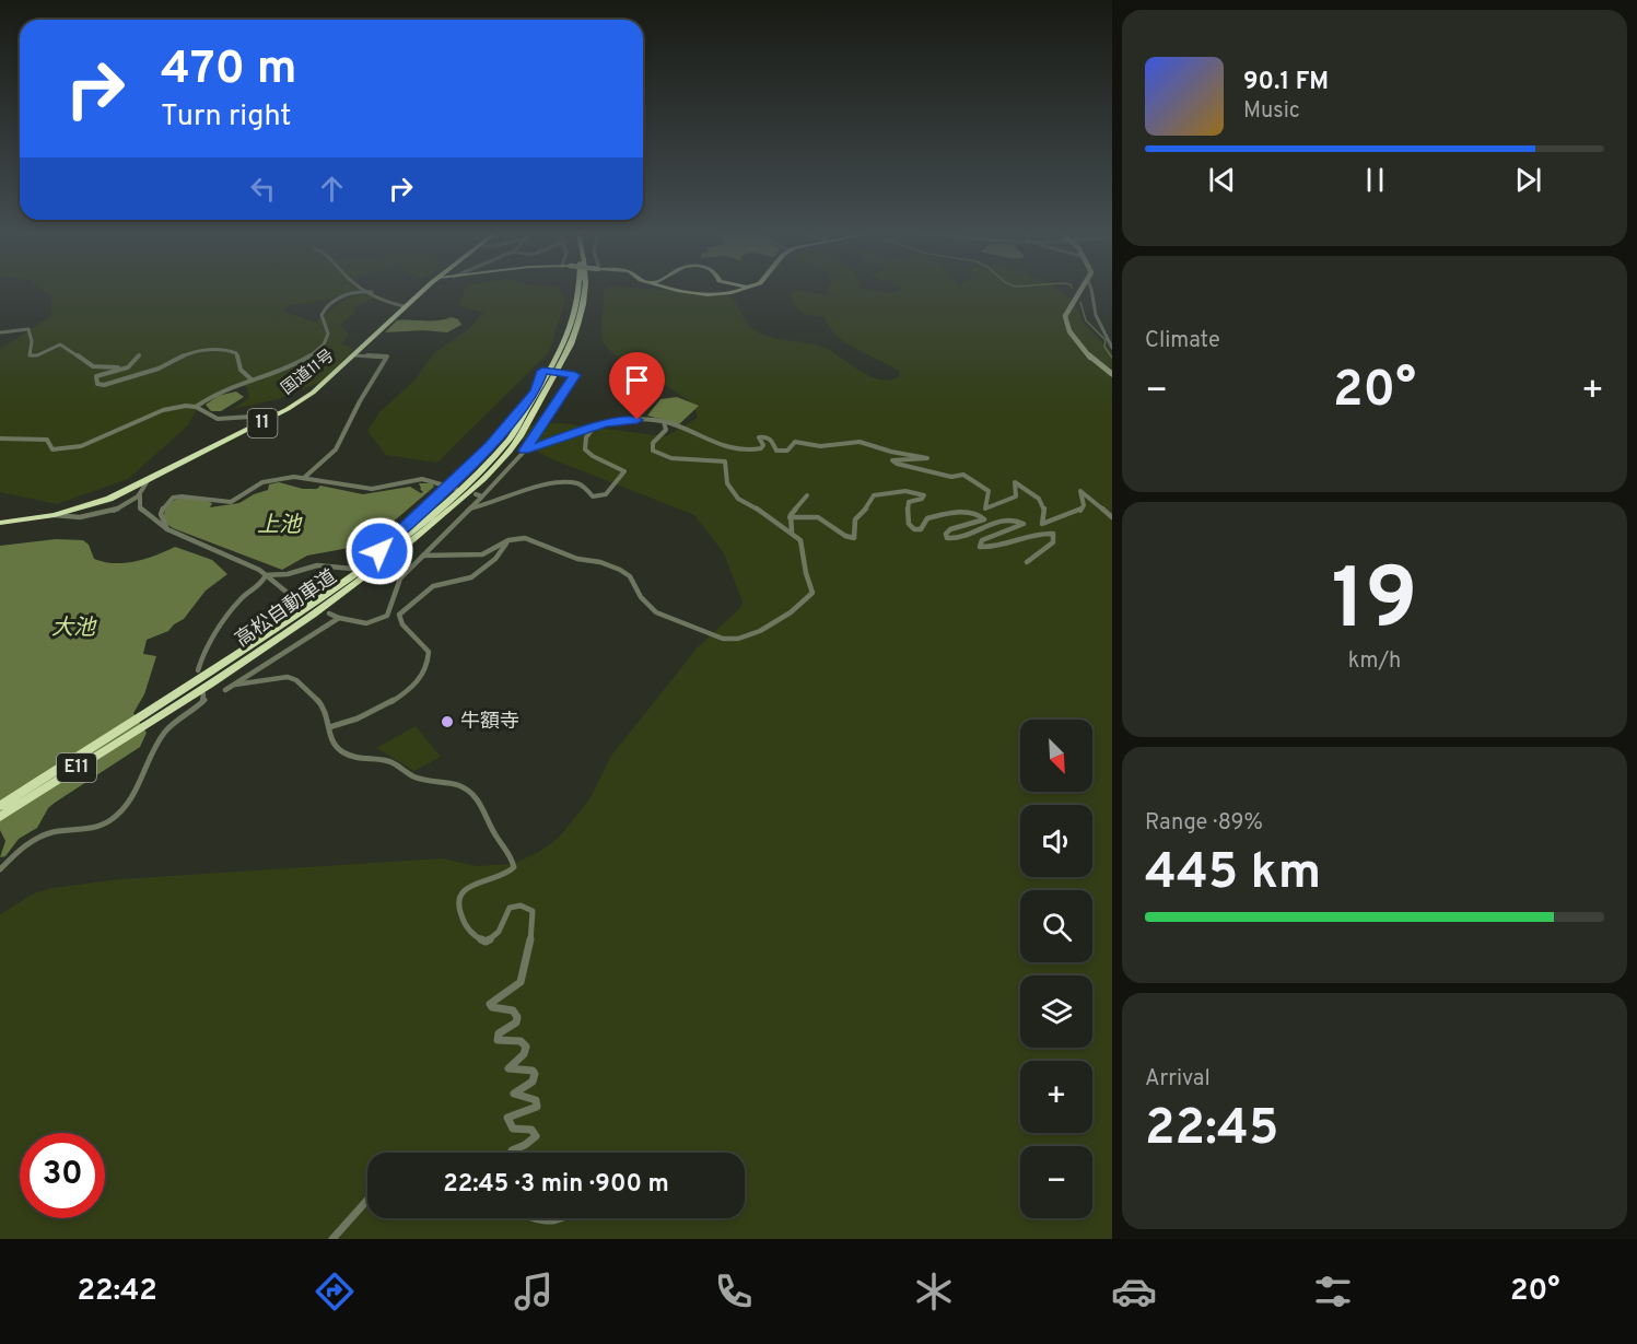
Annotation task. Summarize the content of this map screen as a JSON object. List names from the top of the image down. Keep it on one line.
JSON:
{"streets":{"highway":["国道11号","11","高松自動車道","E11"]},"water":["上池","大池"],"places":["牛額寺"],"north":"bottom right","page":{"turn":["470 m","Turn right"],"song":["90.1 FM","Music"],"tile":["Climate",["19","km/h"],["Range · 89%","445 km"],["Arrival","22:45"]],"heat":["−","20°","+"],"map_buttons":["+","−"],"limit":"30","trip":"22:45 · 3 min · 900 m","tabs":["22:42","20°"]}}
